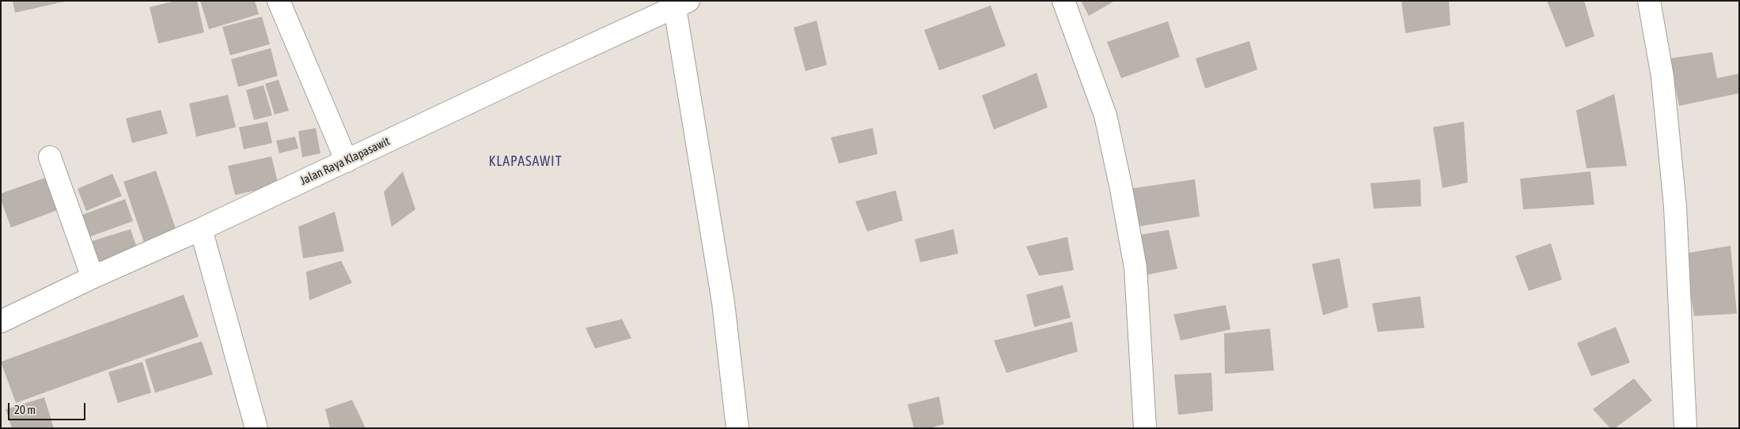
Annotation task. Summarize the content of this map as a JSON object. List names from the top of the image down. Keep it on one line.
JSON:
{"streets":{"street":["Jalan Raya Klapasawit"]},"districts":["KLAPASAWIT"],"scale_bar":"20 m"}
